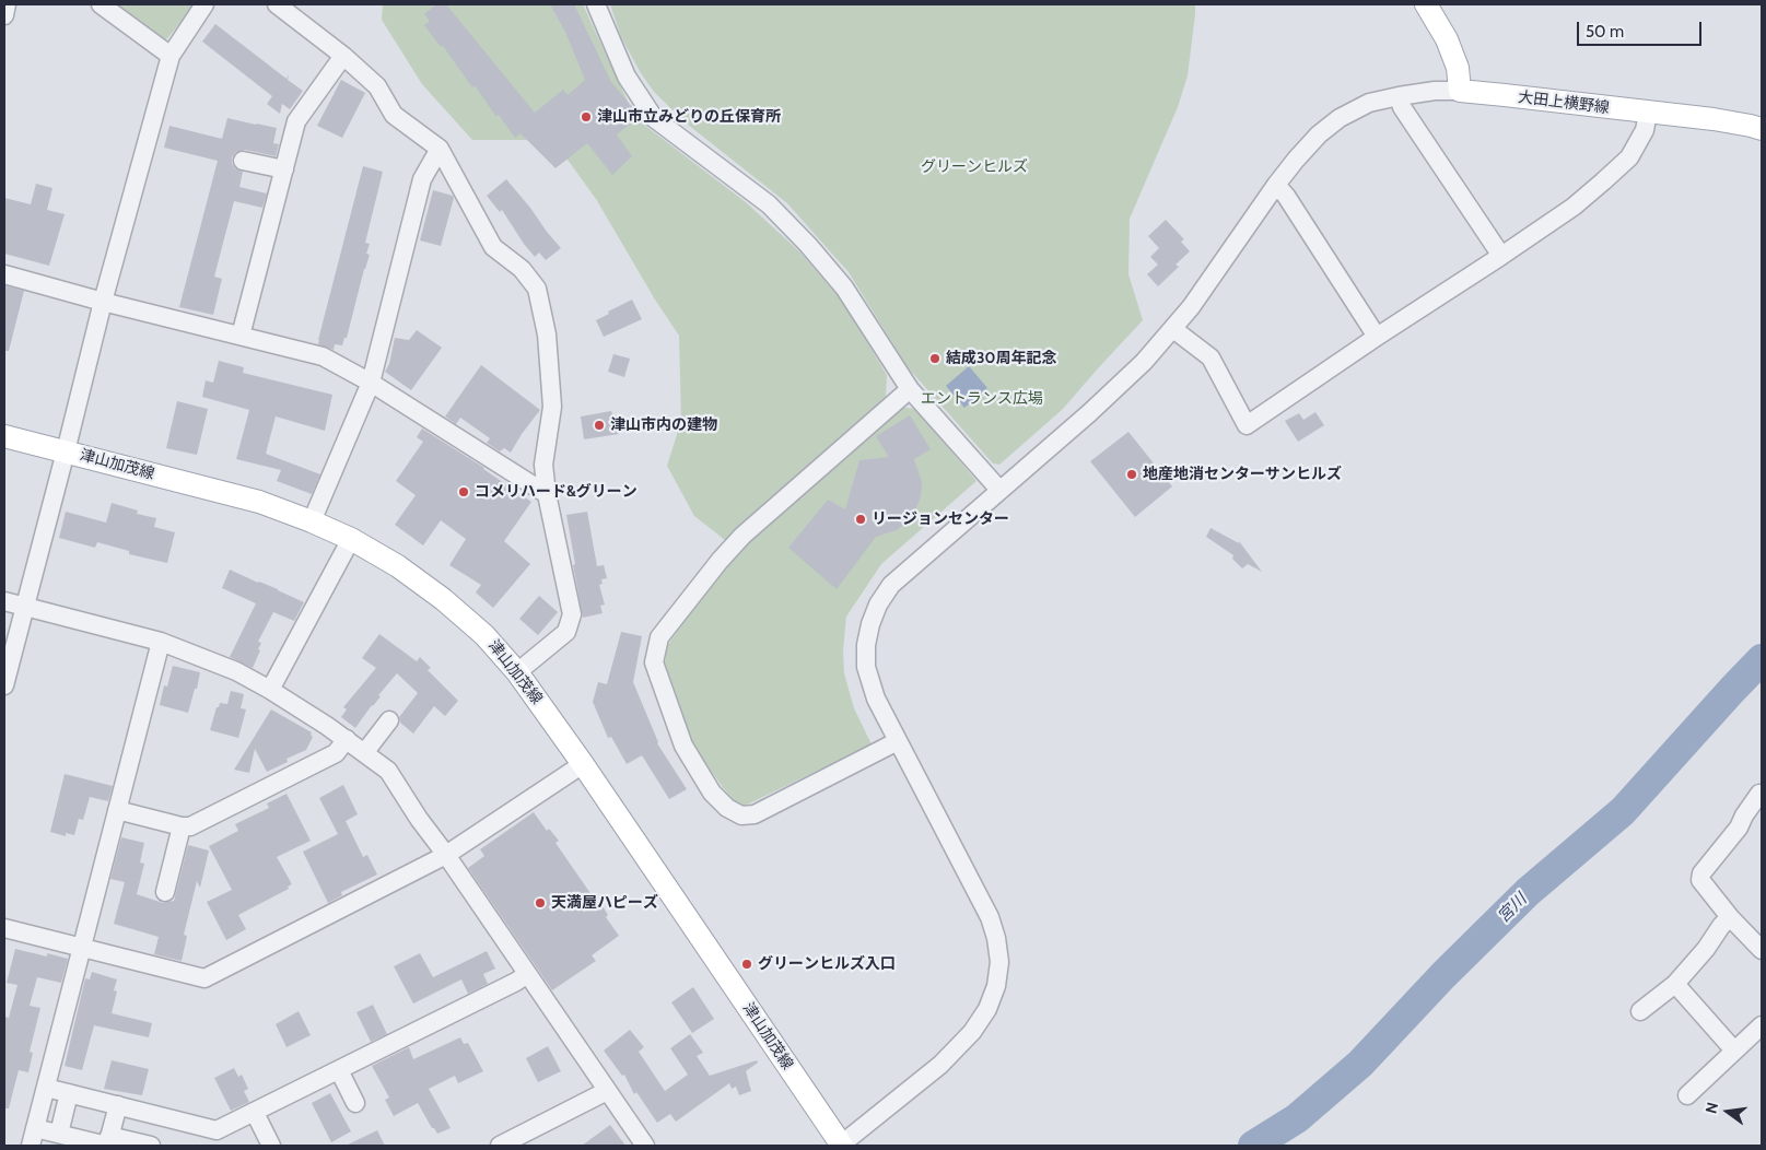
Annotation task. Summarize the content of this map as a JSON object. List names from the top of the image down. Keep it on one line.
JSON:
{"streets":{"main road":["大田上横野線","津山加茂線"]},"water":["宮川"],"parks":["グリーンヒルズ","エントランス広場"],"places":["津山市立みどりの丘保育所","結成30周年記念","津山市内の建物","地産地消センターサンヒルズ","コメリハード&グリーン","リージョンセンター","天満屋ハピーズ","グリーンヒルズ入口"],"scale_bar":"50 m","north":"left"}
